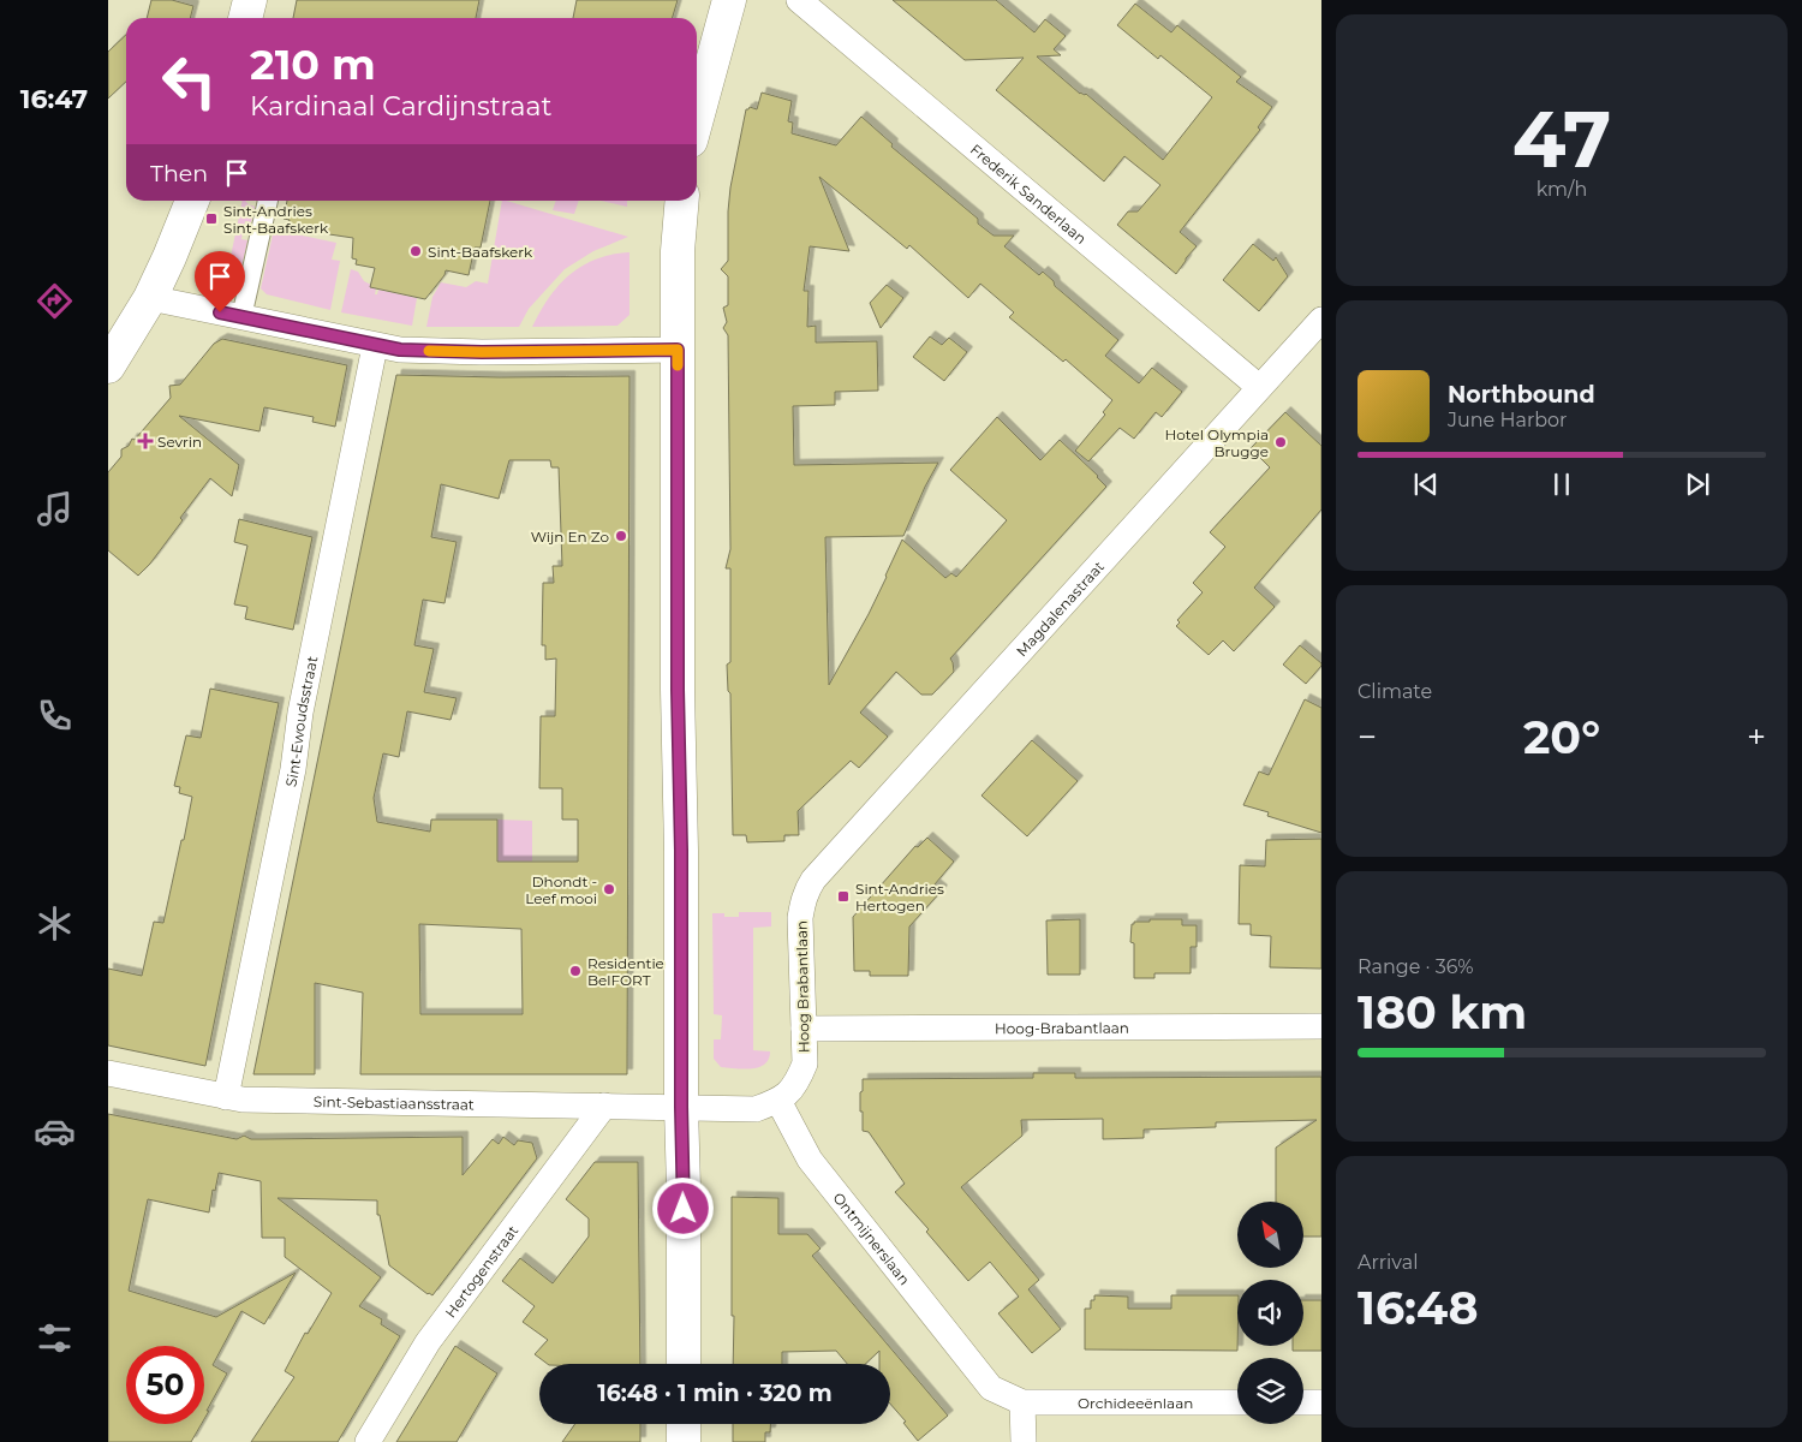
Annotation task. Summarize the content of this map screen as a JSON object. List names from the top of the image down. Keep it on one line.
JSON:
{"streets":{"street":["Frederik Sanderlaan","Magdalenastraat","Sint-Ewoudsstraat","Hoog Brabantlaan","Hoog-Brabantlaan","Sint-Sebastiaansstraat","Ontmijnerslaan","Hertogenstraat","Orchideeënlaan"]},"crossings":[["Frederik Sanderlaan","Magdalenastraat"],["Magdalenastraat","Hoog Brabantlaan"],["Sint-Ewoudsstraat","Sint-Sebastiaansstraat"],["Hoog Brabantlaan","Hoog-Brabantlaan"],["Hoog Brabantlaan","Ontmijnerslaan"],["Sint-Sebastiaansstraat","Hertogenstraat"],["Ontmijnerslaan","Orchideeënlaan"]],"places":{"transit":["Sint-Andries Sint-Baafskerk","Sint-Andries Hertogen"],"other":["Sint-Baafskerk","Hotel Olympia Brugge","Wijn En Zo","Dhondt - Leef mooi","Residentie BelFORT"],"health":["Sevrin"]},"north":"top left","page":{"tabs":"16:47","tile":[["47","km/h"],"Climate",["Range · 36%","180 km"],["Arrival","16:48"]],"turn":["210 m","Kardinaal Cardijnstraat"],"then":"Then","song":["Northbound","June Harbor"],"heat":["−","20°","+"],"limit":"50","trip":"16:48 · 1 min · 320 m"}}
